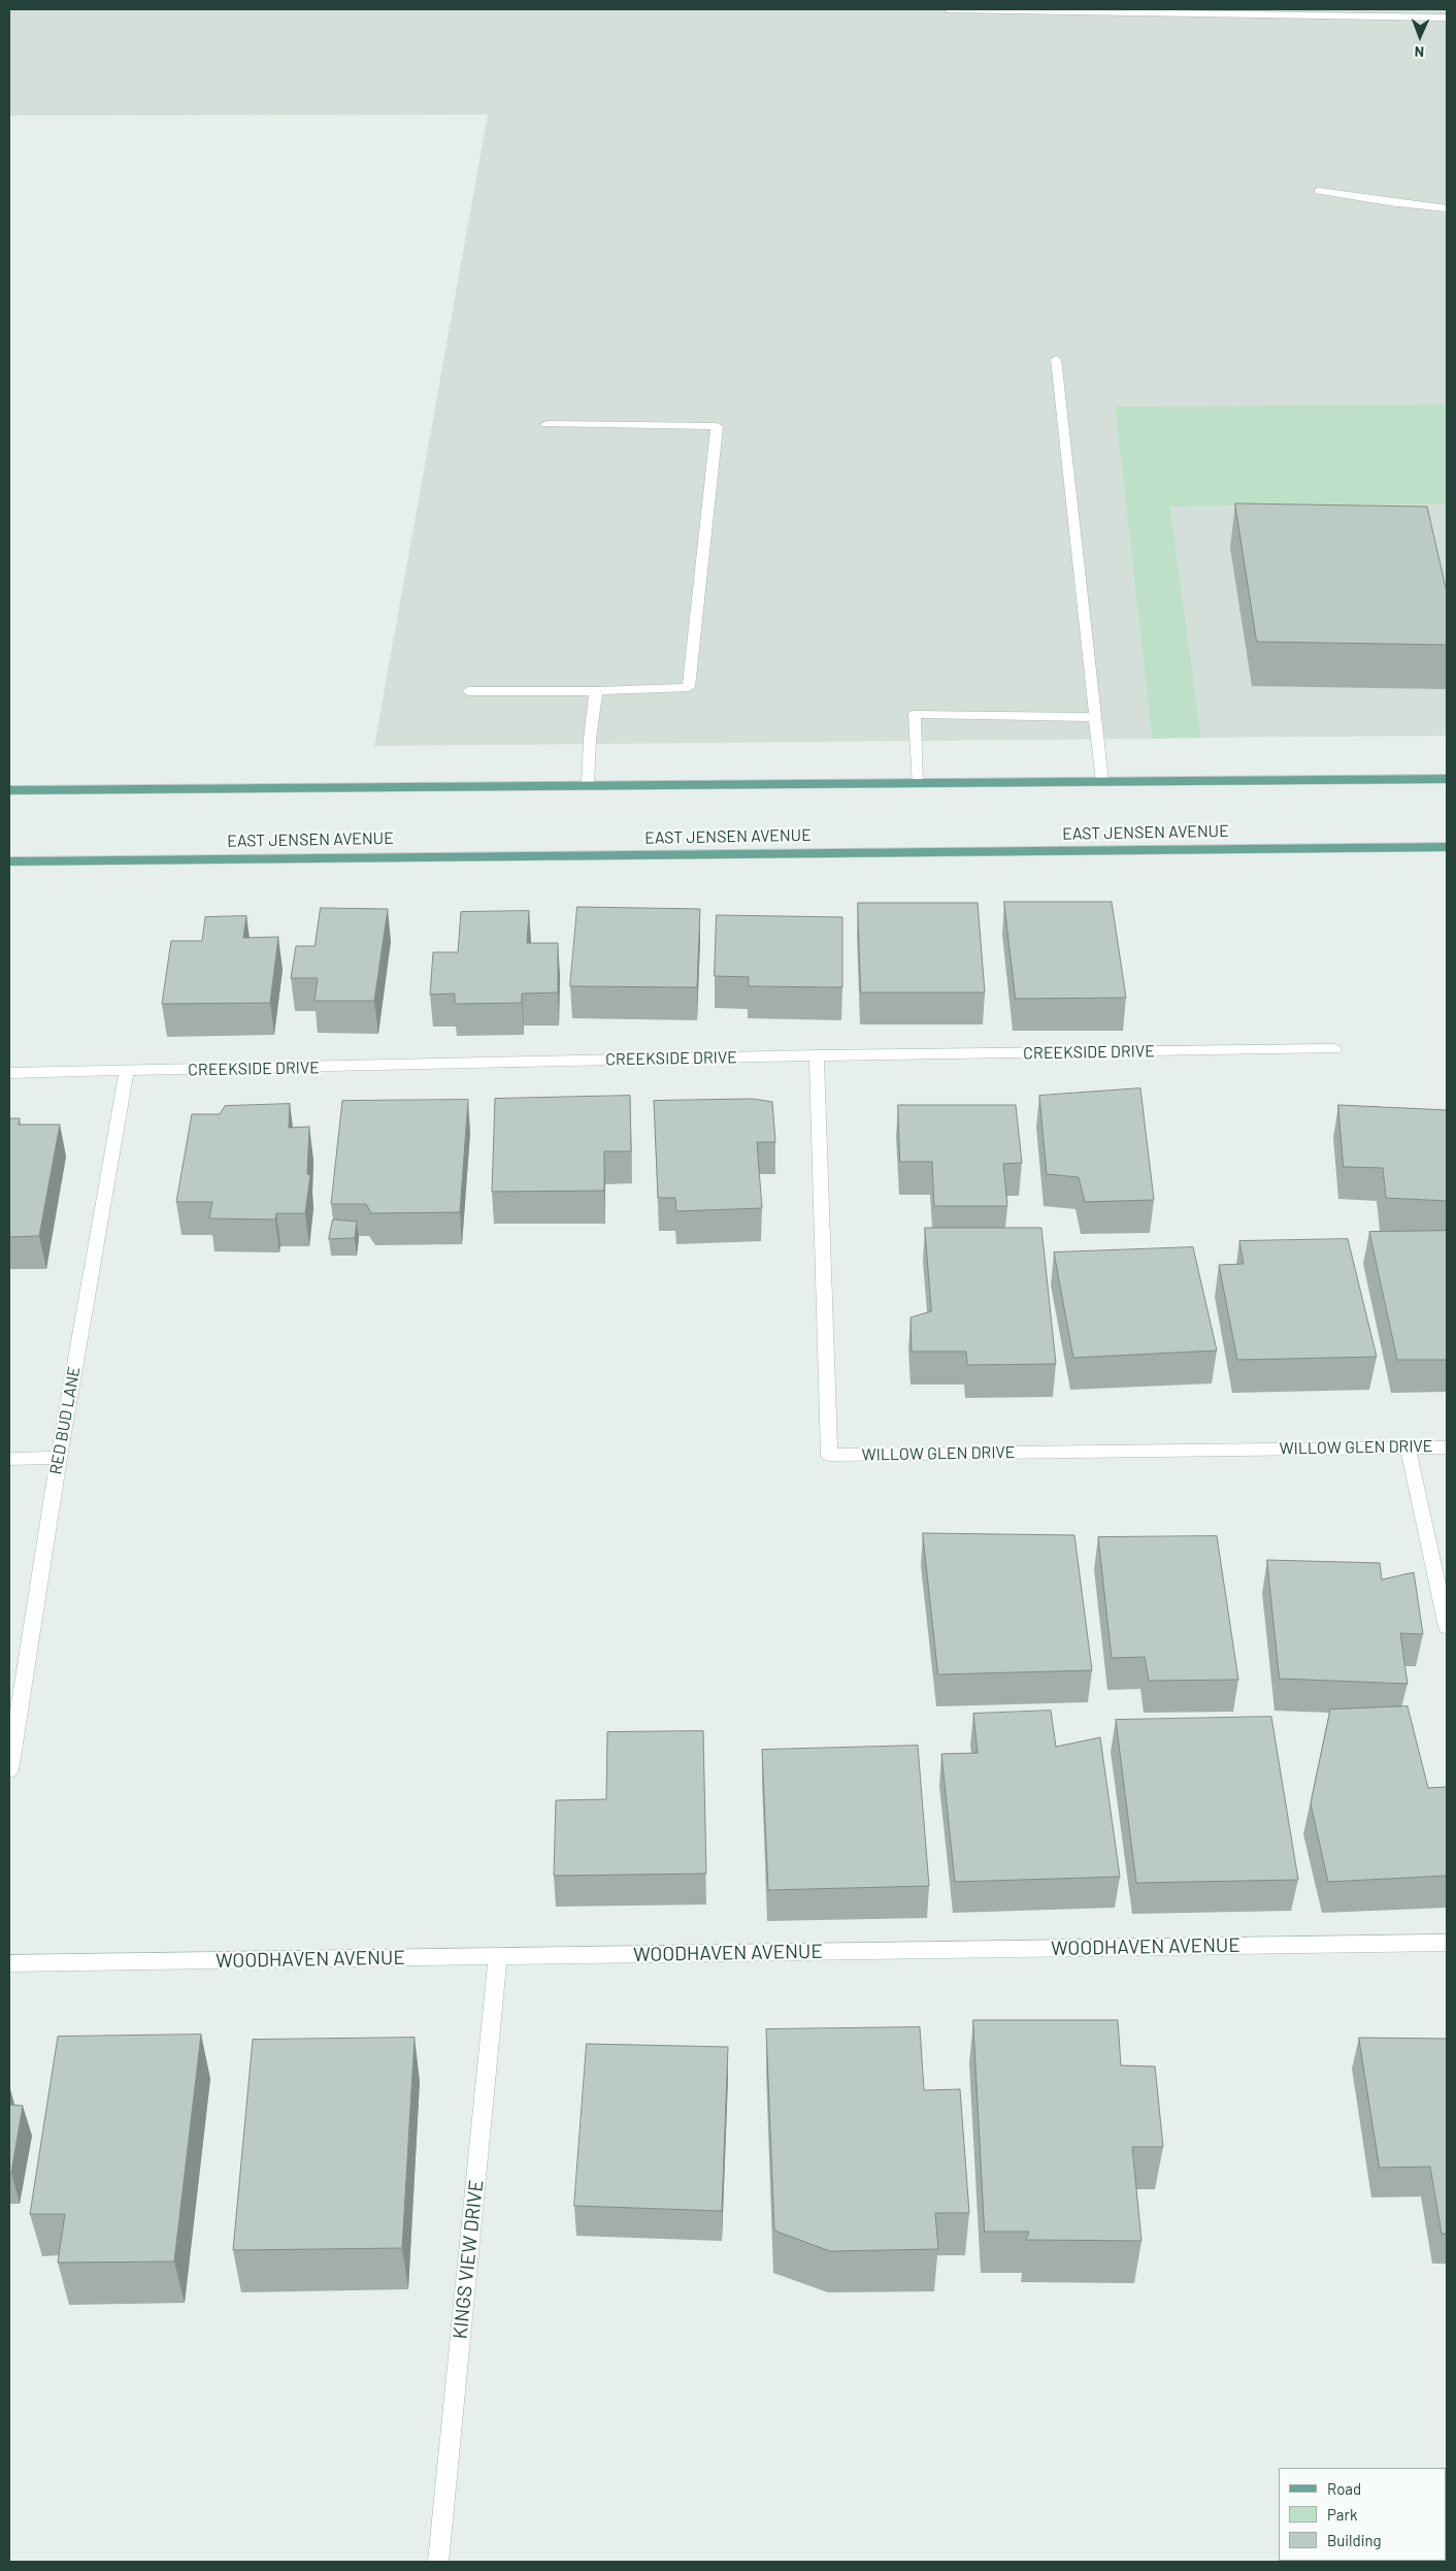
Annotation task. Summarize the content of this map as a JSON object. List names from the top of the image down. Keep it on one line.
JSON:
{"streets":{"main road":["EAST JENSEN AVENUE"],"street":["CREEKSIDE DRIVE","RED BUD LANE","WILLOW GLEN DRIVE","WOODHAVEN AVENUE","KINGS VIEW DRIVE"]},"crossings":[["CREEKSIDE DRIVE","RED BUD LANE"],["CREEKSIDE DRIVE","WILLOW GLEN DRIVE"],["WOODHAVEN AVENUE","KINGS VIEW DRIVE"]],"legend":["Road","Park","Building"],"north":"bottom"}
